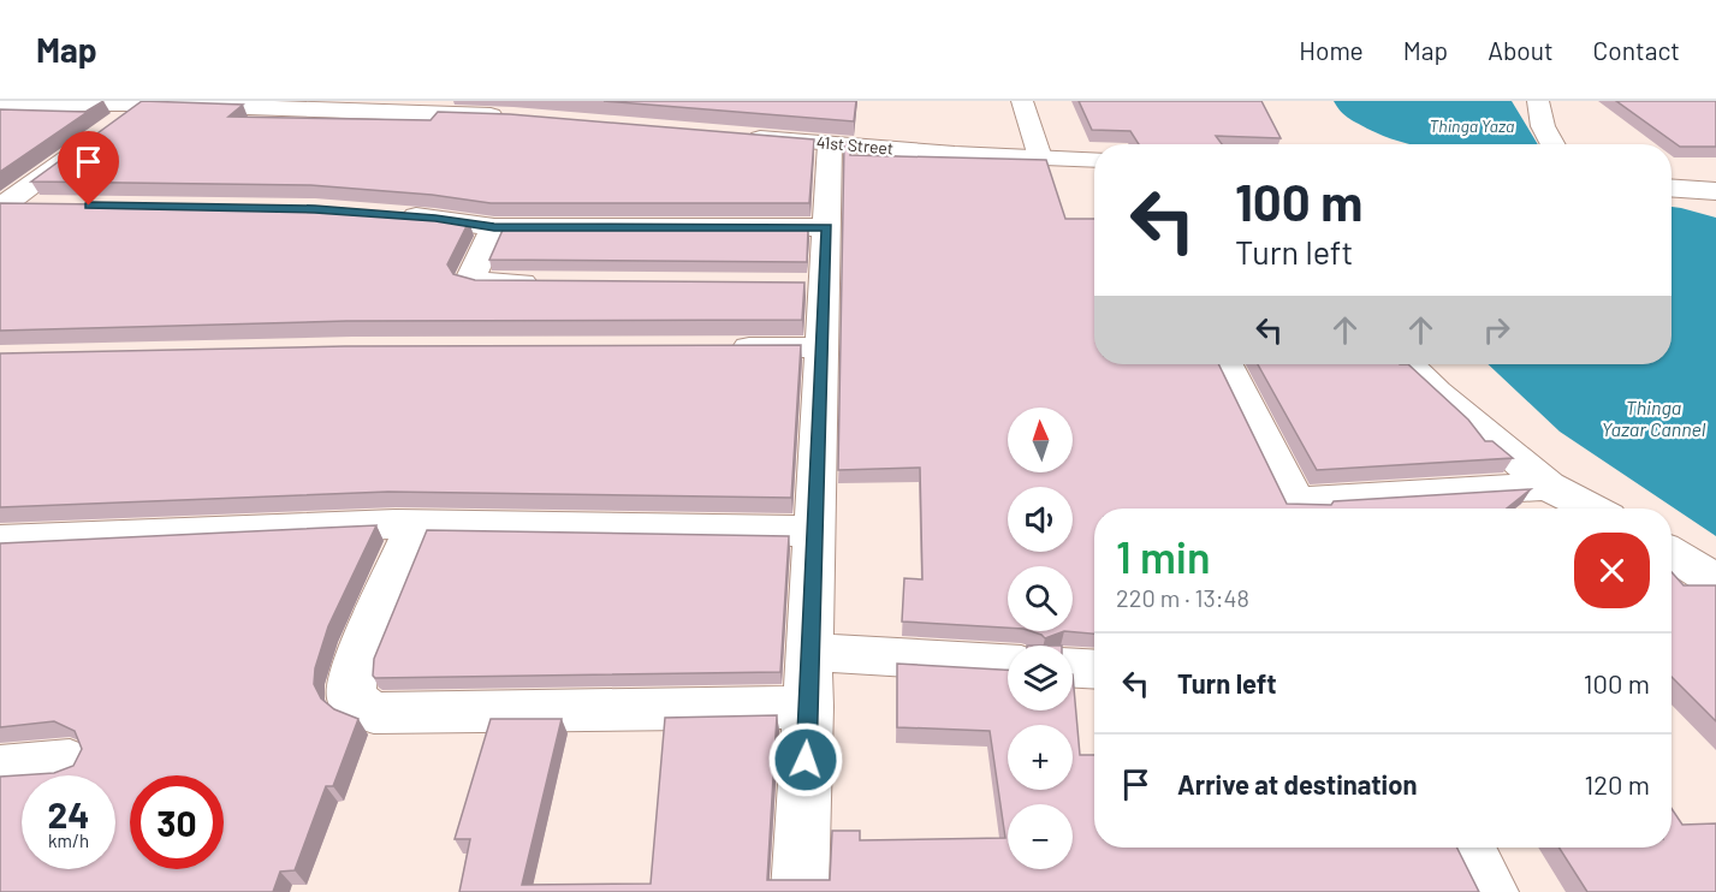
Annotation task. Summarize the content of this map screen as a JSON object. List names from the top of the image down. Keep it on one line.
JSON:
{"streets":{"street":["41st Street"]},"water":["Thinga Yaza","Thinga Yazar Cannel"],"north":"top","page":{"header":"Map","nav":["Home","Map","About","Contact"],"turn":["100 m","Turn left"],"map_buttons":["+","−"],"heading":["1 min","220 m · 13:48"],"list":[{"name":"Turn left","value":"100 m"},{"name":"Arrive at destination","value":"120 m"}],"speed":"24 km/h","limit":"30"}}
